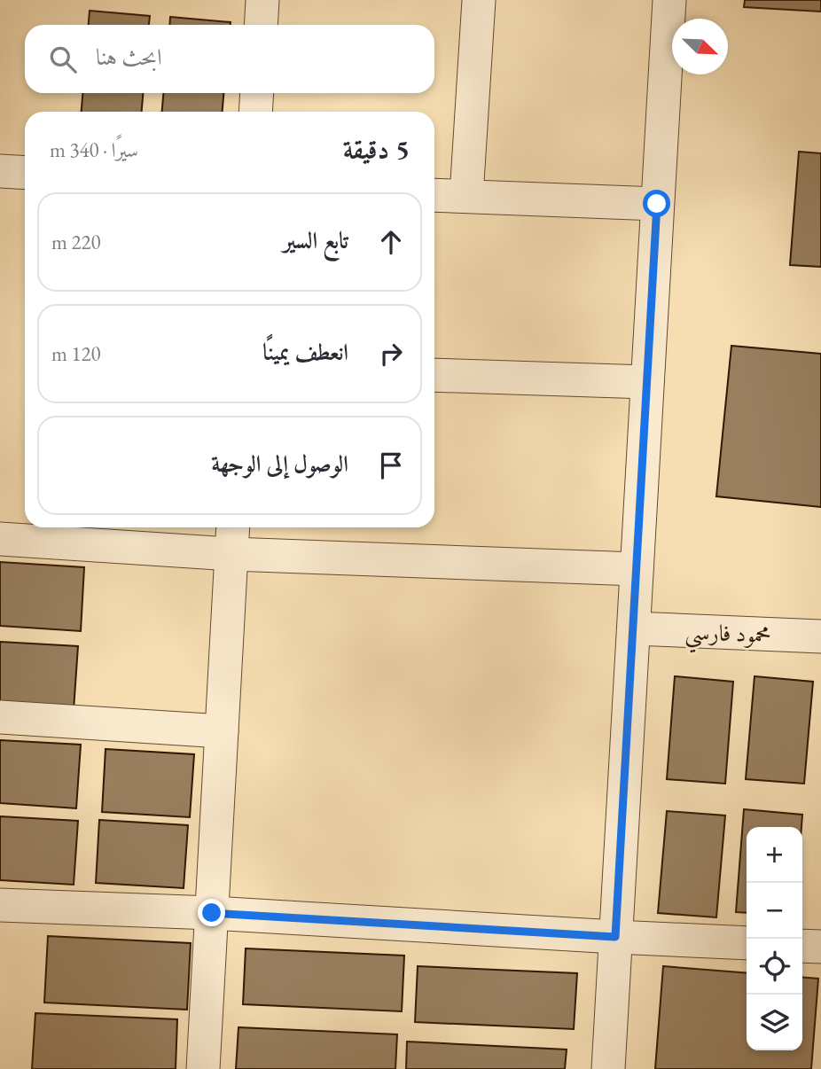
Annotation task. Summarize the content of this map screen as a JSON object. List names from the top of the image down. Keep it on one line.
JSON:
{"streets":{"street":["محمود فارسي"]},"north":"bottom right","page":{"search":"ابحث هنا","heading":["5 دقيقة","سيرًا · 340 m"],"list":[["تابع السير","220 m"],["انعطف يمينًا","120 m"],"الوصول إلى الوجهة"],"map_buttons":["+","−"]}}
